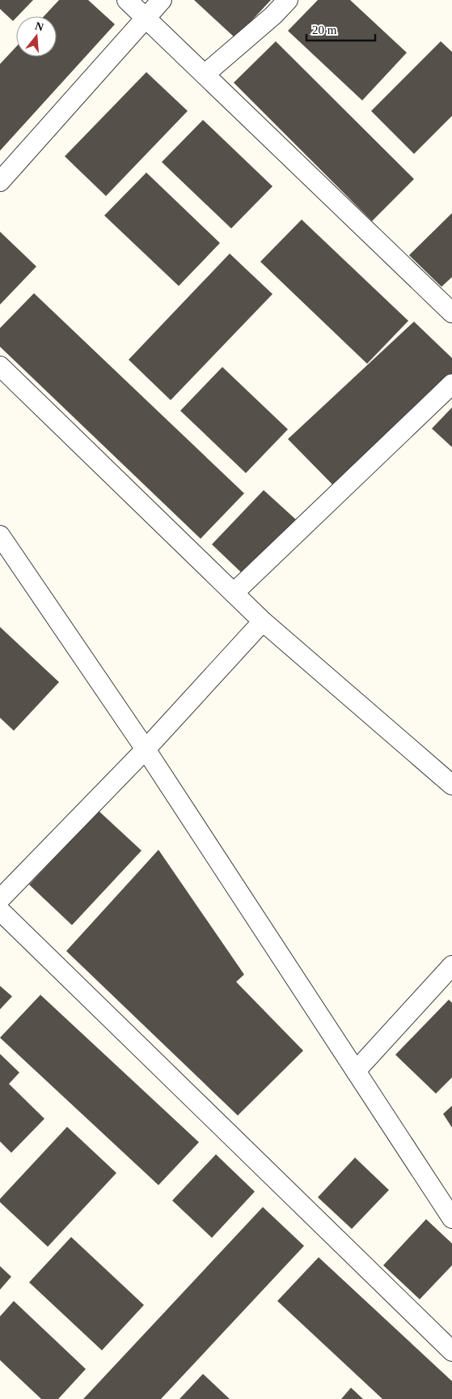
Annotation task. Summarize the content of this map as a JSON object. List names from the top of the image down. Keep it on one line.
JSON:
{"scale_bar":"20 m","north":"top"}
